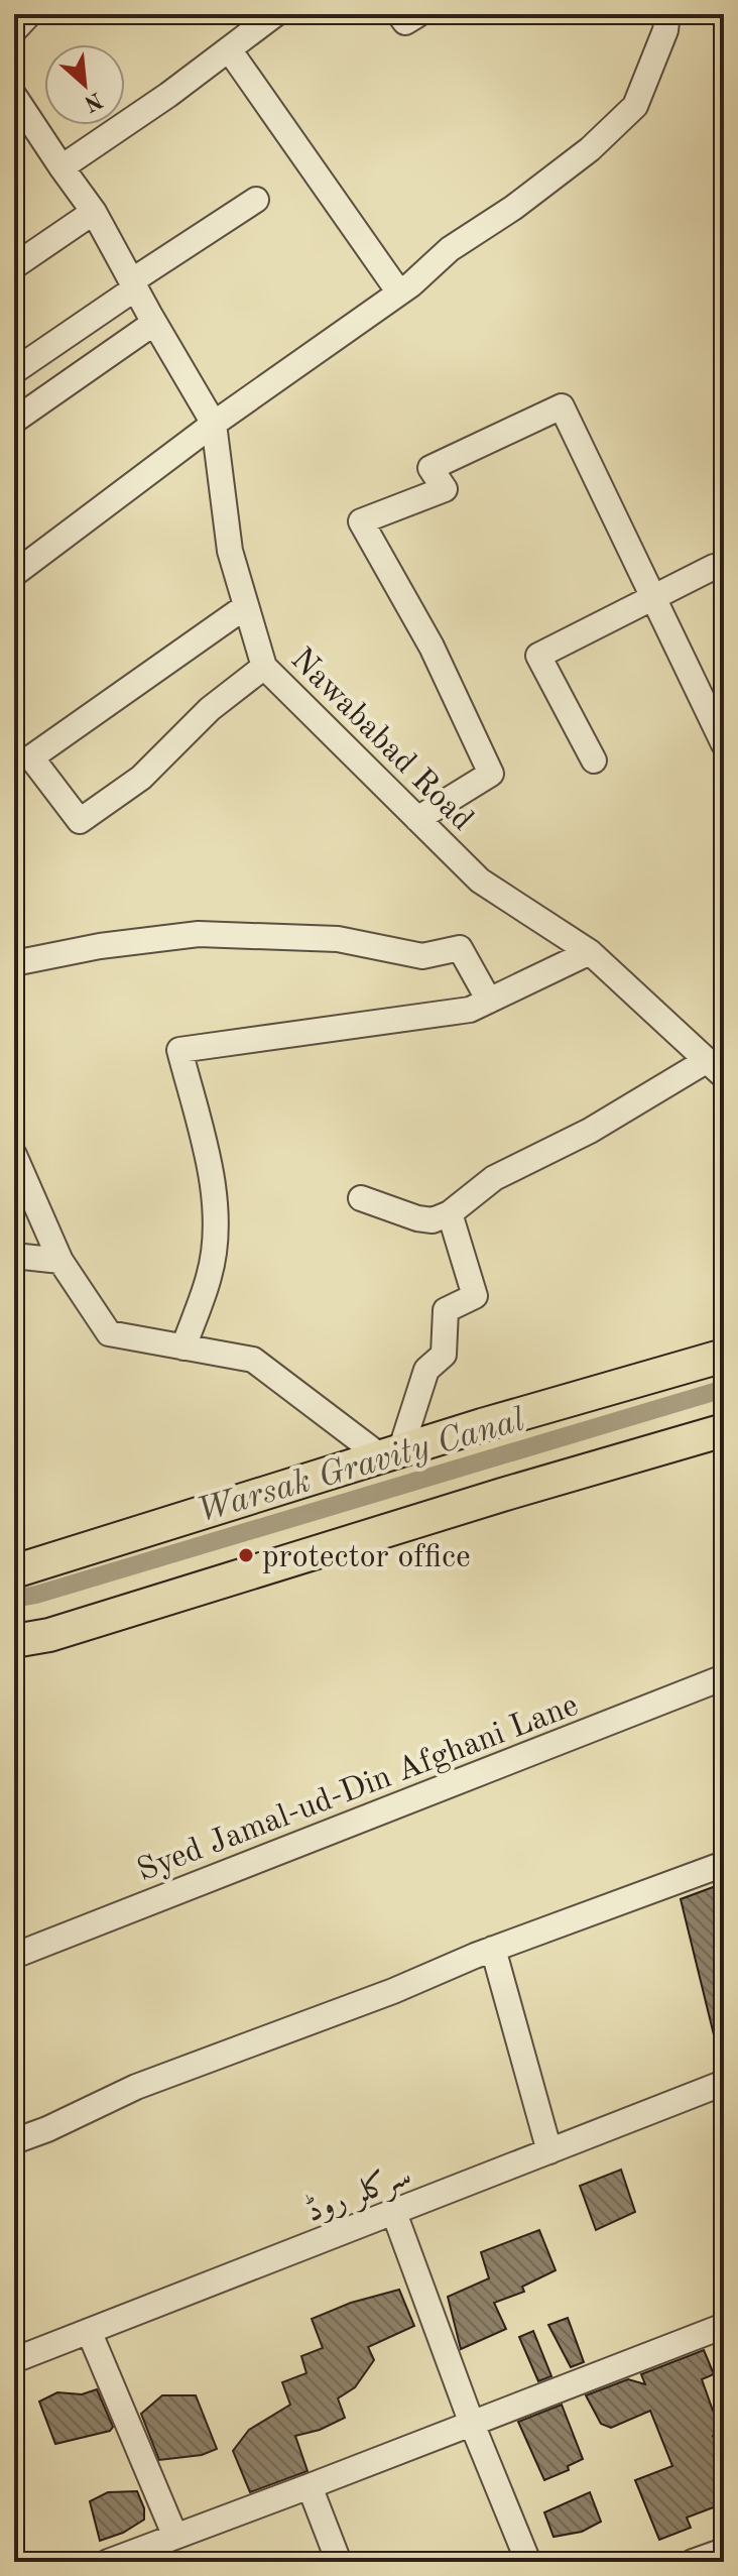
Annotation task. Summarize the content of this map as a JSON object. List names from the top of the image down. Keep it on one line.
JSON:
{"streets":{"street":["Nawababad Road","Syed Jamal-ud-Din Afghani Lane","سرکلر روڈ"]},"water":["Warsak Gravity Canal"],"places":["protector office"],"north":"bottom right"}
